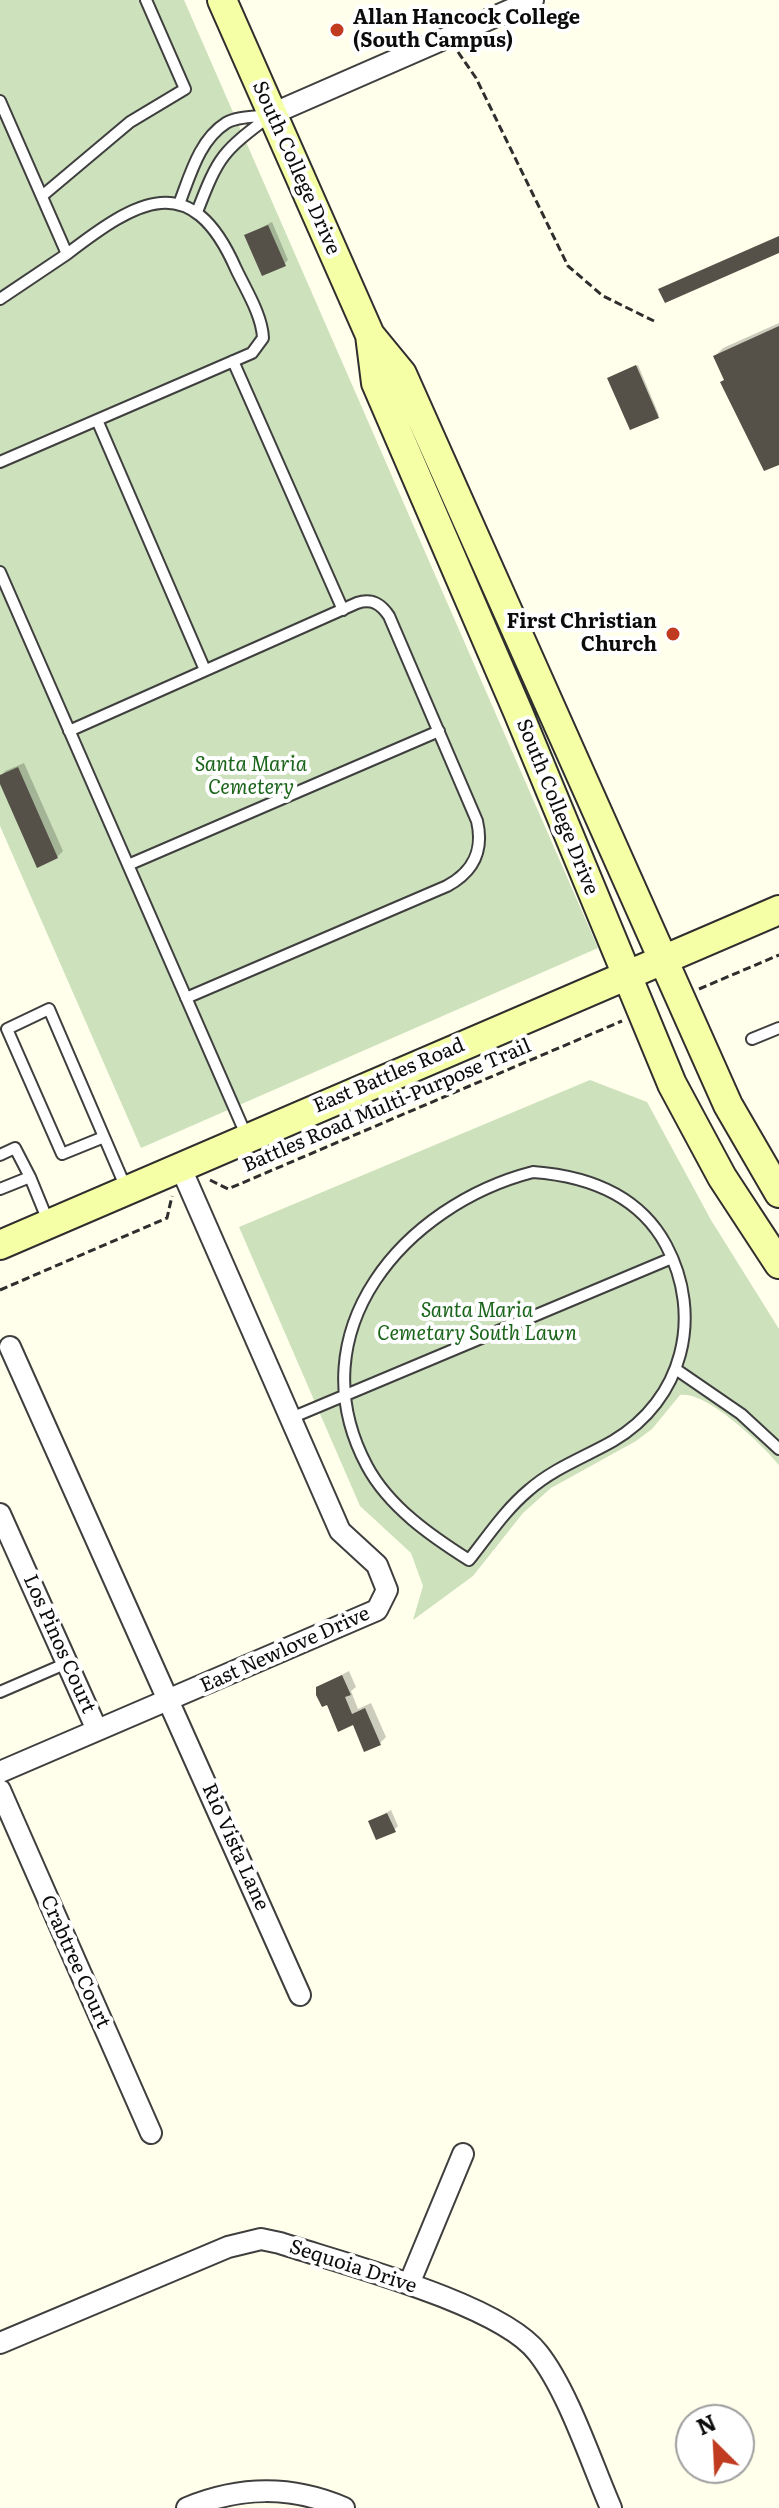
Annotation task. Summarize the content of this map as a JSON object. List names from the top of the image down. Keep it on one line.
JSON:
{"streets":{"street":["South College Drive","East Battles Road","Los Pinos Court","East Newlove Drive","Rio Vista Lane","Crabtree Court","Sequoia Drive"],"path":["Battles Road Multi-Purpose Trail"]},"crossings":[["South College Drive","East Battles Road"],["South College Drive","Battles Road Multi-Purpose Trail"],["East Battles Road","Battles Road Multi-Purpose Trail"],["East Battles Road","East Newlove Drive"],["Battles Road Multi-Purpose Trail","East Newlove Drive"],["Los Pinos Court","East Newlove Drive"],["East Newlove Drive","Rio Vista Lane"]],"parks":["Santa Maria Cemetery","Santa Maria Cemetary South Lawn"],"places":["Allan Hancock College (South Campus)","First Christian Church"],"north":"top left"}
